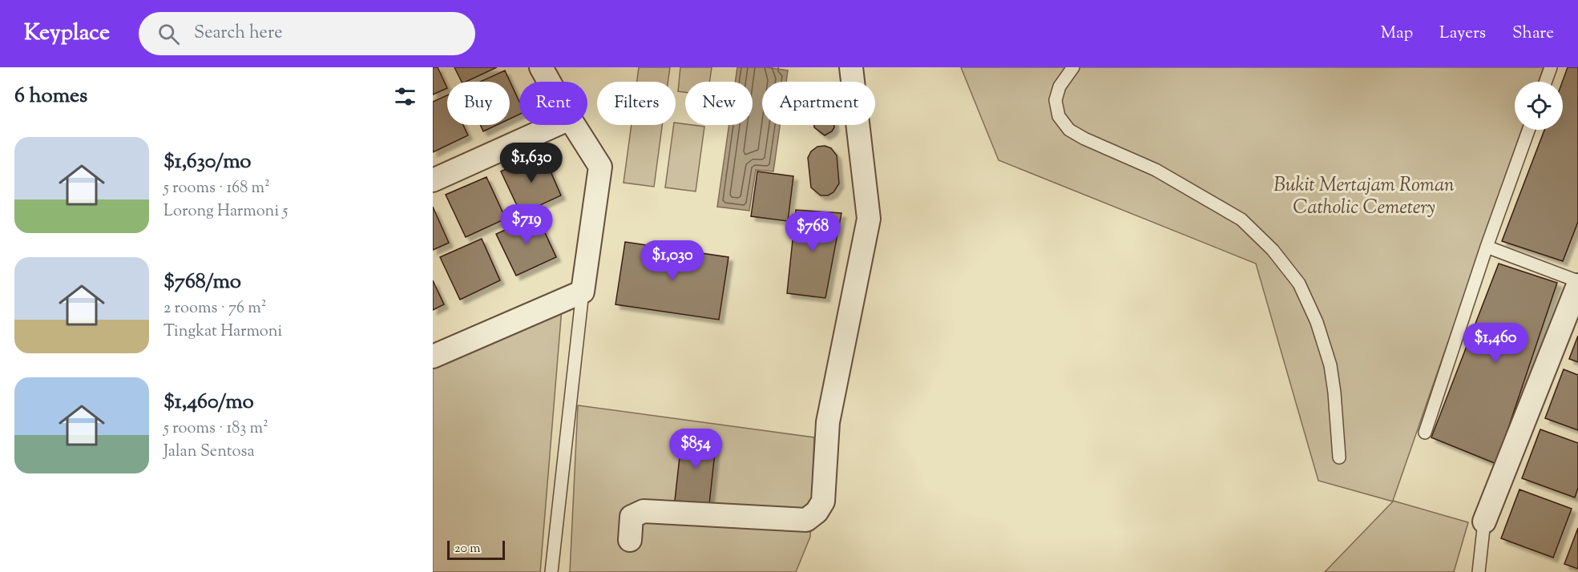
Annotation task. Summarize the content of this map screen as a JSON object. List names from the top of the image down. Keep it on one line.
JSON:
{"parks":["Bukit Mertajam Roman Catholic Cemetery"],"scale_bar":"20 m","page":{"header":"Keyplace","search":"Search here","nav":["Map","Layers","Share"],"heading":"6 homes","chip":["Buy","Rent","Filters","New","Apartment"],"list":[{"name":"$1,630/mo","note":"5 rooms · 168 m² · Lorong Harmoni 5"},{"name":"$768/mo","note":"2 rooms · 76 m² · Tingkat Harmoni"},{"name":"$1,460/mo","note":"5 rooms · 183 m² · Jalan Sentosa"}],"price":["$1,630","$719","$768","$1,030","$1,460","$854"],"scale":"20 m"}}
